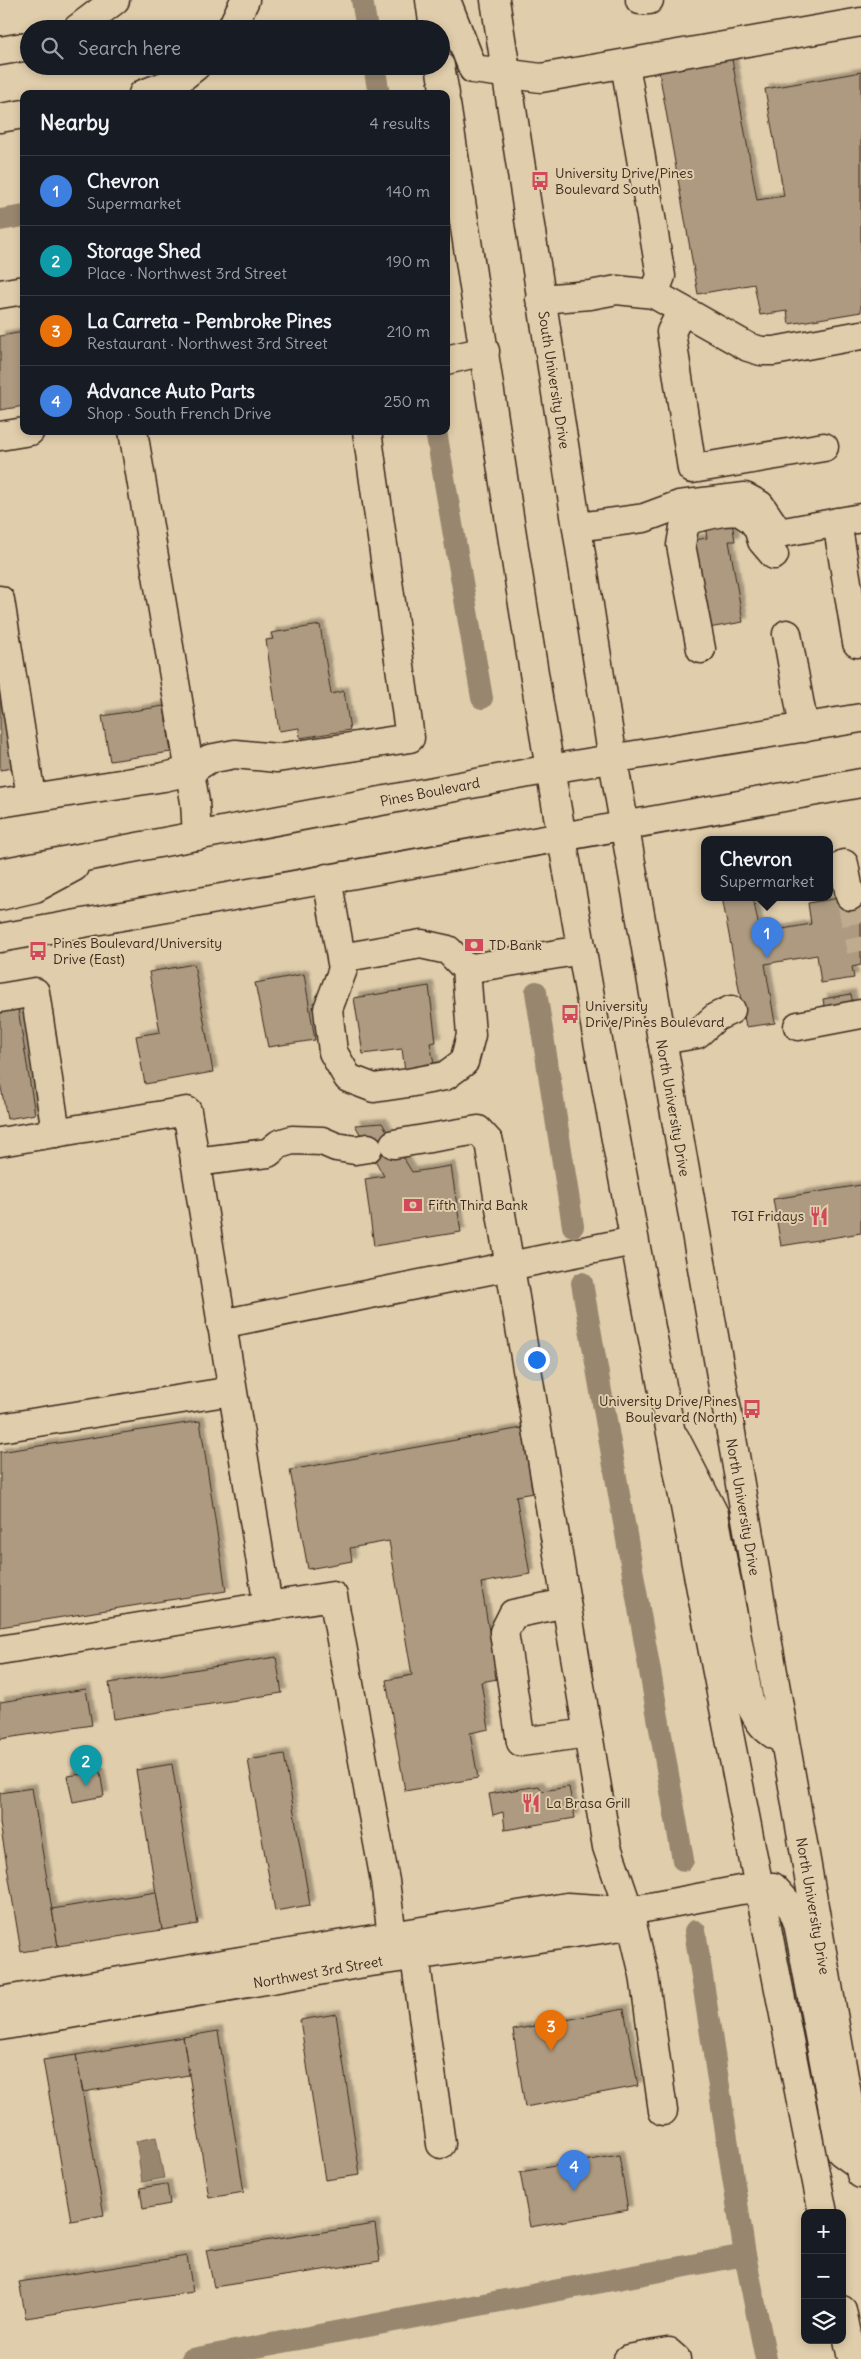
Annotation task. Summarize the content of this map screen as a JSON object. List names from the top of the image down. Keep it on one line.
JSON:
{"streets":{"main road":["South University Drive","Pines Boulevard","North University Drive","Northwest 3rd Street"]},"crossings":[["South University Drive","Pines Boulevard"],["South University Drive","North University Drive"],["Pines Boulevard","North University Drive"],["North University Drive","Northwest 3rd Street"]],"places":{"bus stop":["University Drive/Pines Boulevard South","Pines Boulevard/University Drive (East)","University Drive/Pines Boulevard","University Drive/Pines Boulevard (North)"],"bank":["TD Bank","Fifth Third Bank"],"restaurant":["TGI Fridays","La Brasa Grill"]},"page":{"search":"Search here","heading":["Nearby","4 results"],"list":[{"mark":"1","name":"Chevron","note":"Supermarket","value":"140 m"},{"mark":"2","name":"Storage Shed","note":"Place · Northwest 3rd Street","value":"190 m"},{"mark":"3","name":"La Carreta - Pembroke Pines","note":"Restaurant · Northwest 3rd Street","value":"210 m"},{"mark":"4","name":"Advance Auto Parts","note":"Shop · South French Drive","value":"250 m"}],"popup":["Chevron","Supermarket"],"pins":["1","2","3","4"],"map_buttons":["+","−"]}}
